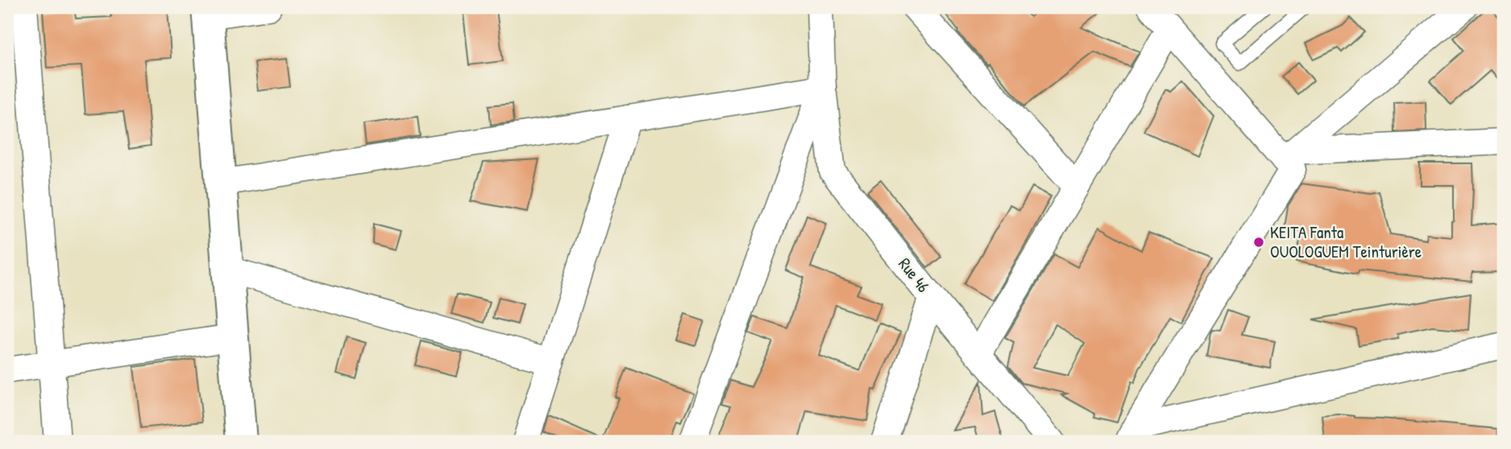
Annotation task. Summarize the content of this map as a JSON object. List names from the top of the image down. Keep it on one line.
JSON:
{"streets":{"street":["Rue 46"]},"places":["KEITA Fanta OUOLOGUEM Teinturière"]}
